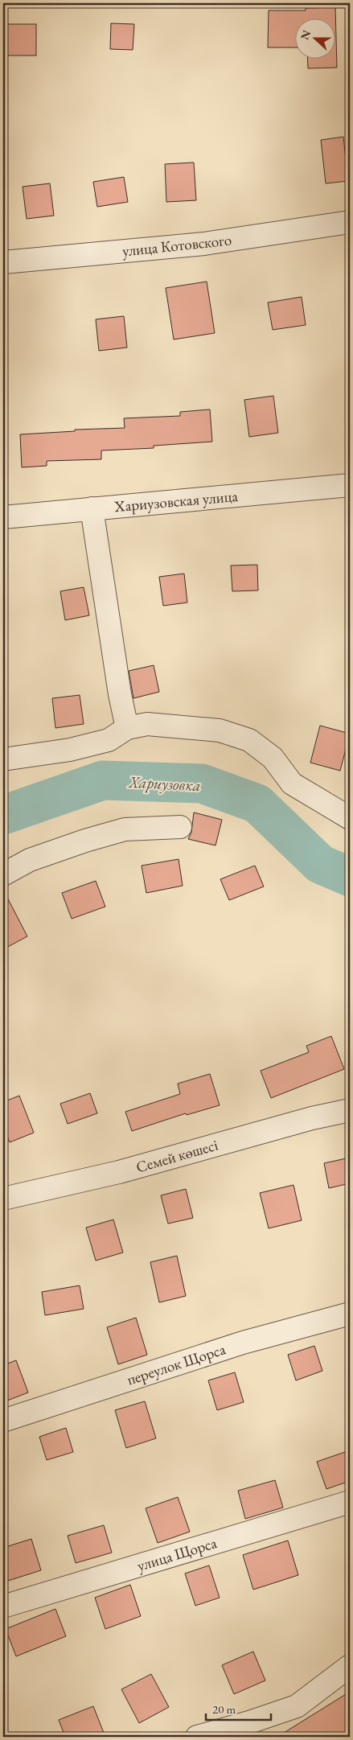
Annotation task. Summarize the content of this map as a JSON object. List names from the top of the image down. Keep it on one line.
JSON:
{"streets":{"street":["улица Котовского","Хариузовская улица","Семей көшесі","переулок Щорса","улица Щорса"]},"water":["Хариузовка"],"scale_bar":"20 m","north":"left"}
